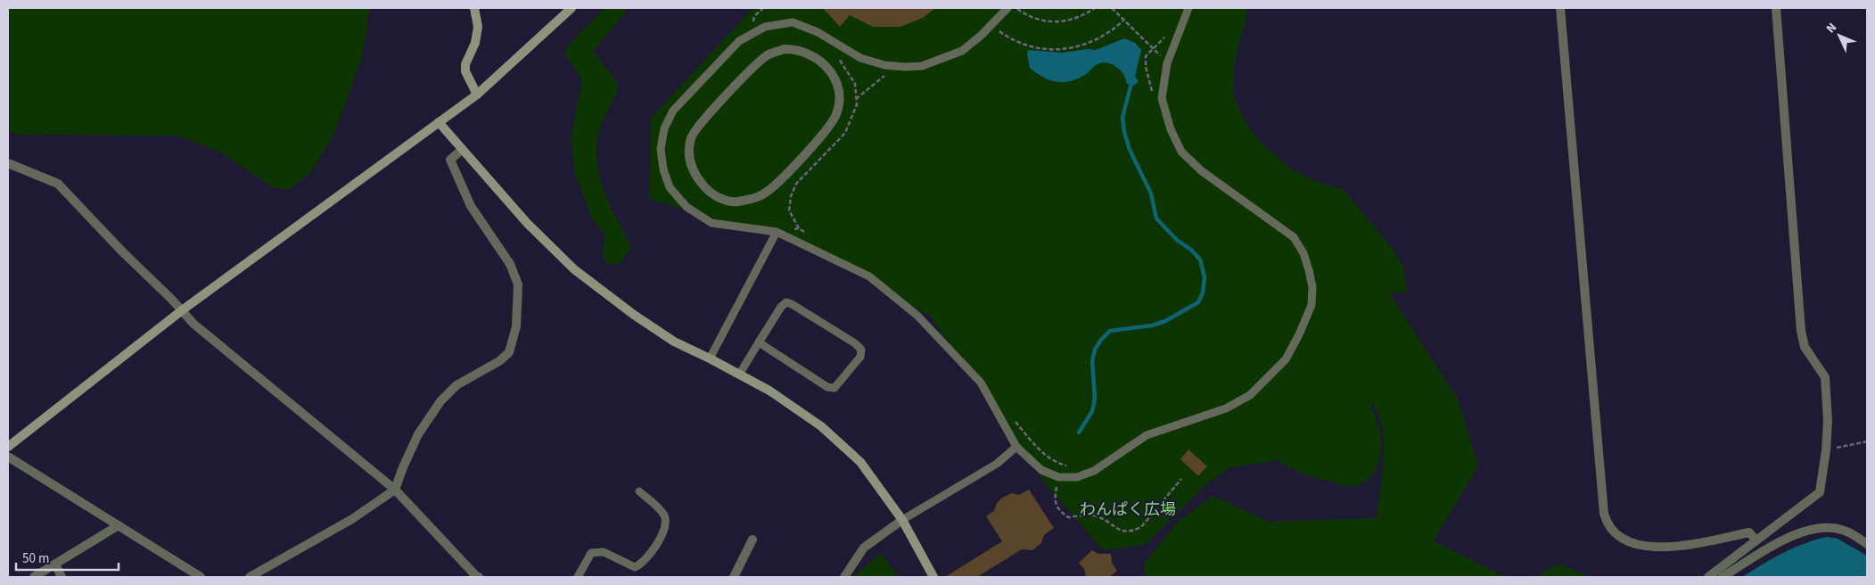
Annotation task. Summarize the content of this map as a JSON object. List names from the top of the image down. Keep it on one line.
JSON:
{"parks":["わんぱく広場"],"scale_bar":"50 m","north":"top left"}
